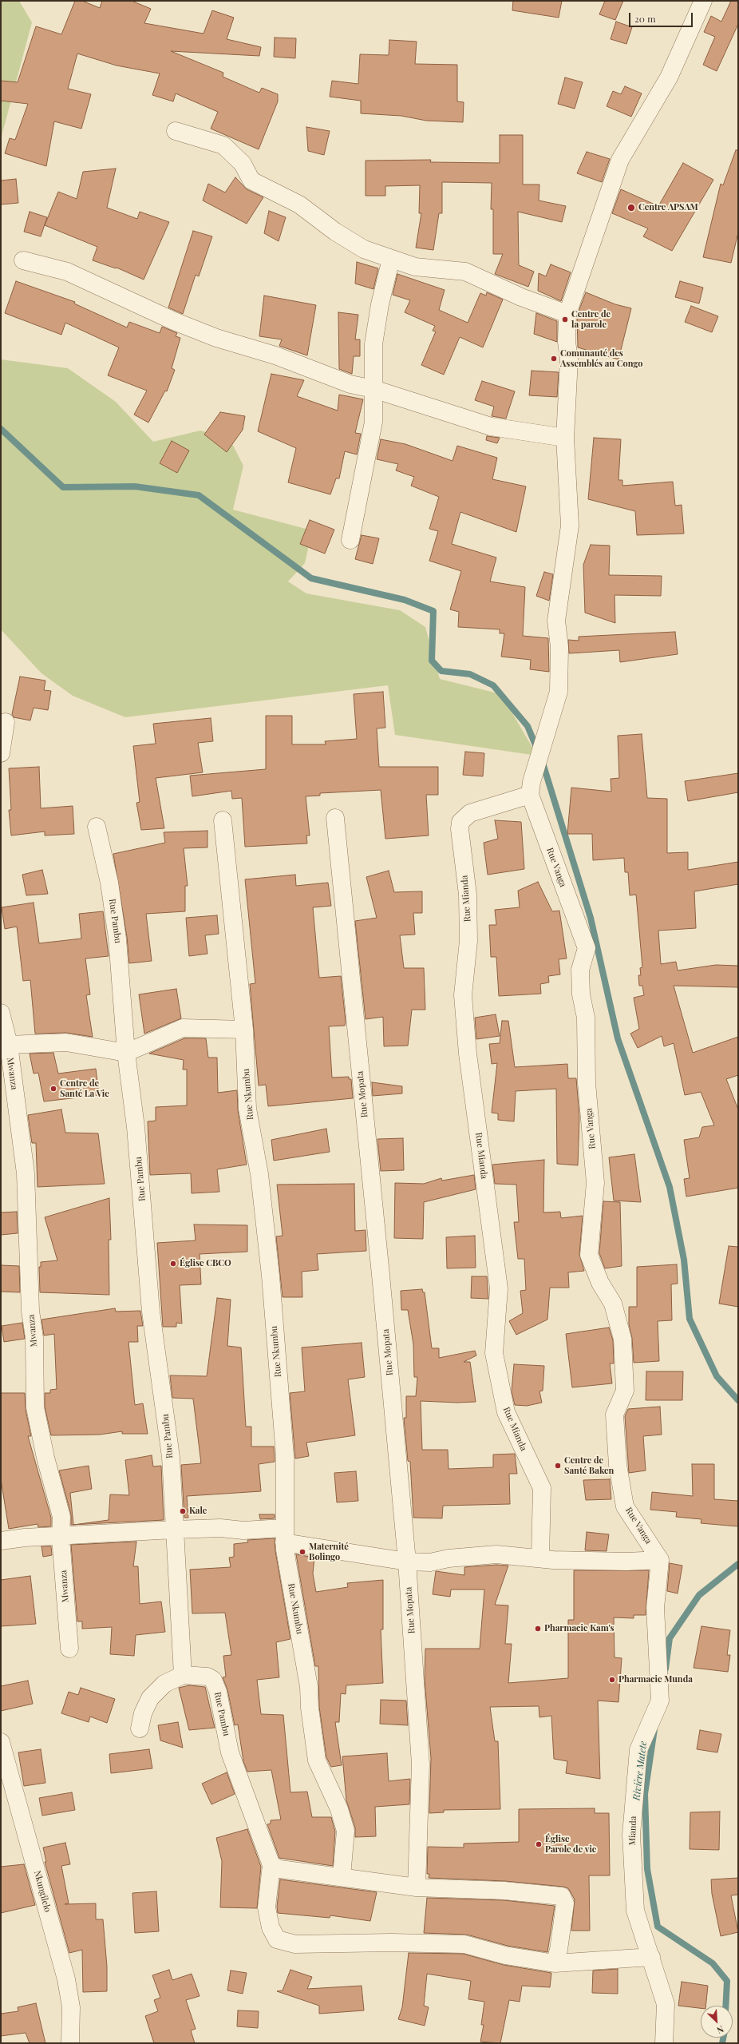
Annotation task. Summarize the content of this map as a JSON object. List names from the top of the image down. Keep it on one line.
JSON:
{"streets":{"street":["Rue Vanga","Rue Mianda","Rue Pambu","Mwanza","Rue Nkumbu","Rue Mopata","Mianda","Nkungilelo"]},"crossings":[["Rue Vanga","Rue Mianda"],["Rue Vanga","Mianda"]],"water":["Rivière Matete"],"places":["Centre APSAM","Centre de la parole","Comunauté des Assemblés au Congo","Centre de Santé La Vie","Église CBCO","Centre de Santé Baken","Kale","Maternité Bolingo","Pharmacie Kam's","Pharmacie Munda","Église Parole de vie"],"scale_bar":"20 m","north":"bottom right"}
